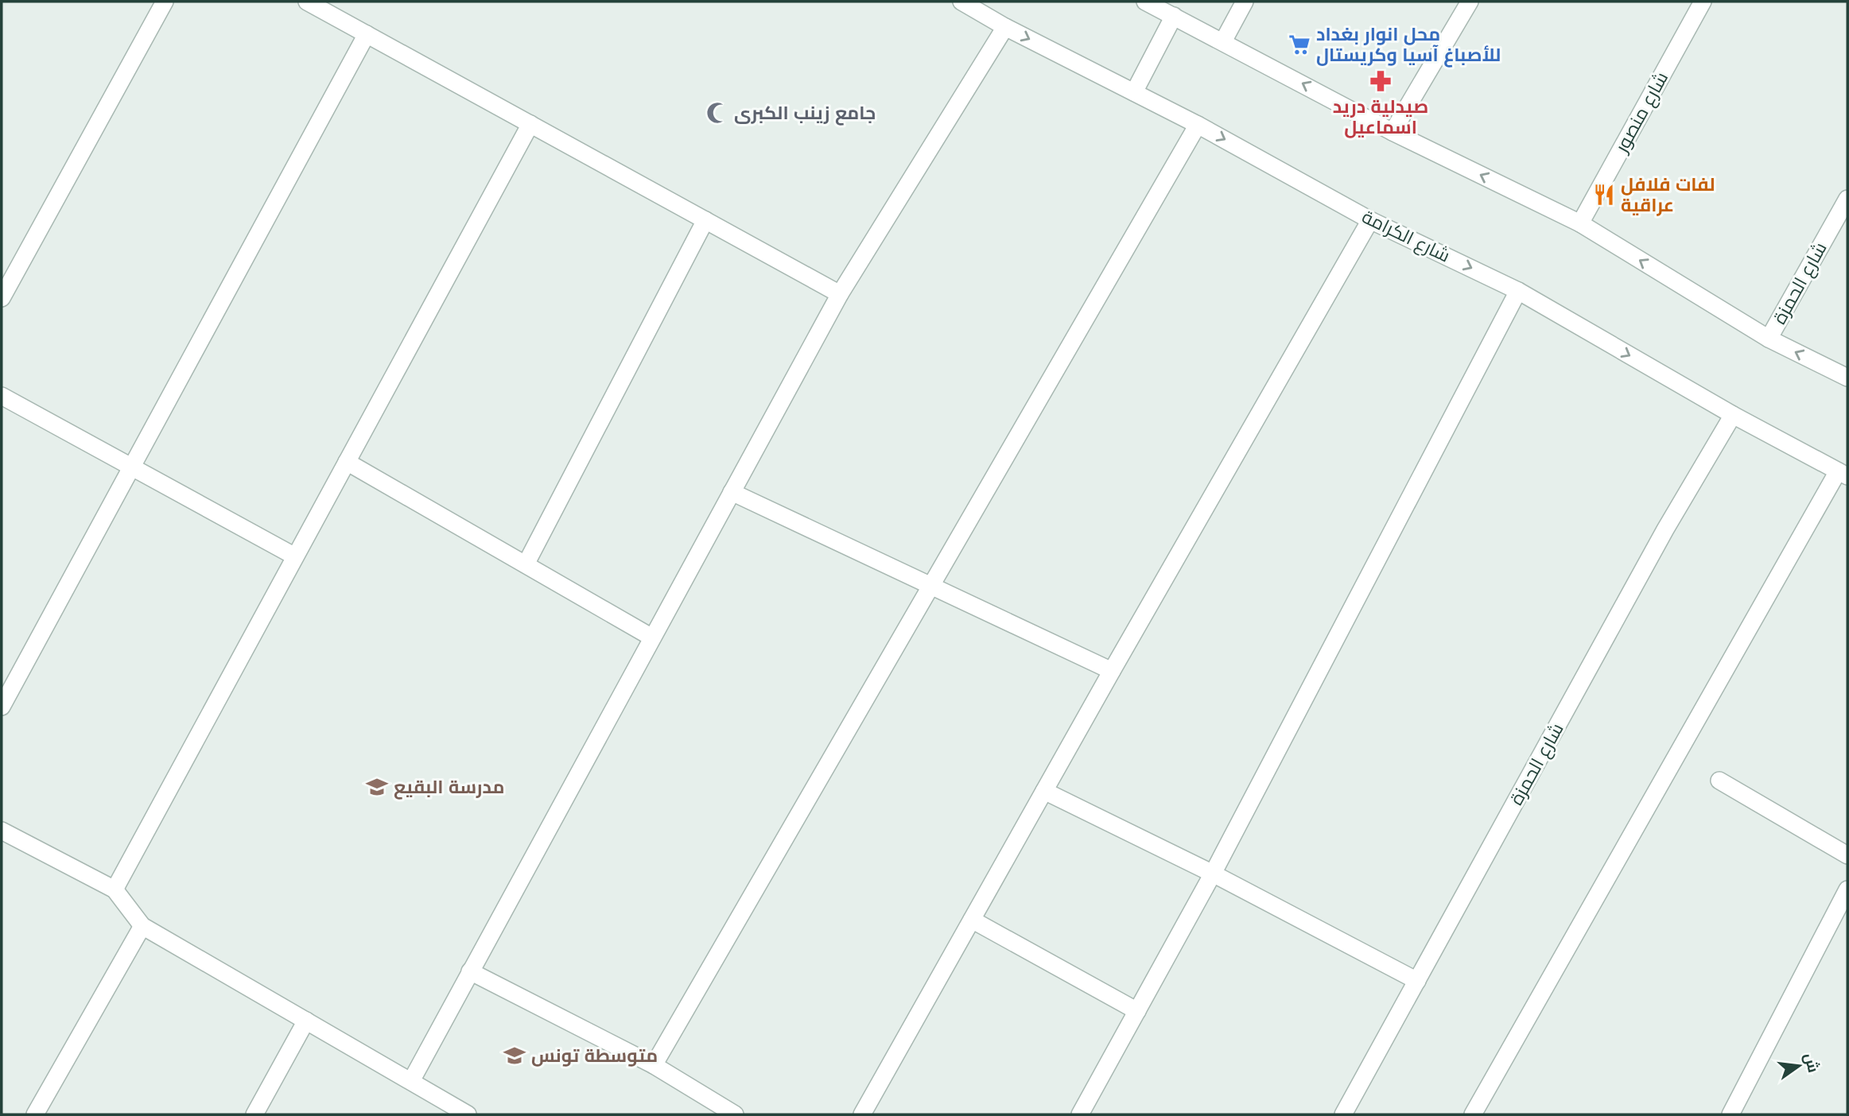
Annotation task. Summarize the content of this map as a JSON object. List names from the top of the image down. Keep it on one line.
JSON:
{"streets":{"street":["شارع منصور","شارع الكرامة","شارع الحمزة"]},"crossings":[["شارع الكرامة","شارع الحمزة"]],"places":{"supermarket":["محل انوار بغداد للأصباغ آسيا وكريستال"],"pharmacy":["صيدلية دريد اسماعيل"],"mosque":["جامع زينب الكبرى"],"restaurant":["لفات فلافل عراقية"],"school or university":["مدرسة البقيع","متوسطة تونس"]},"north":"right"}
